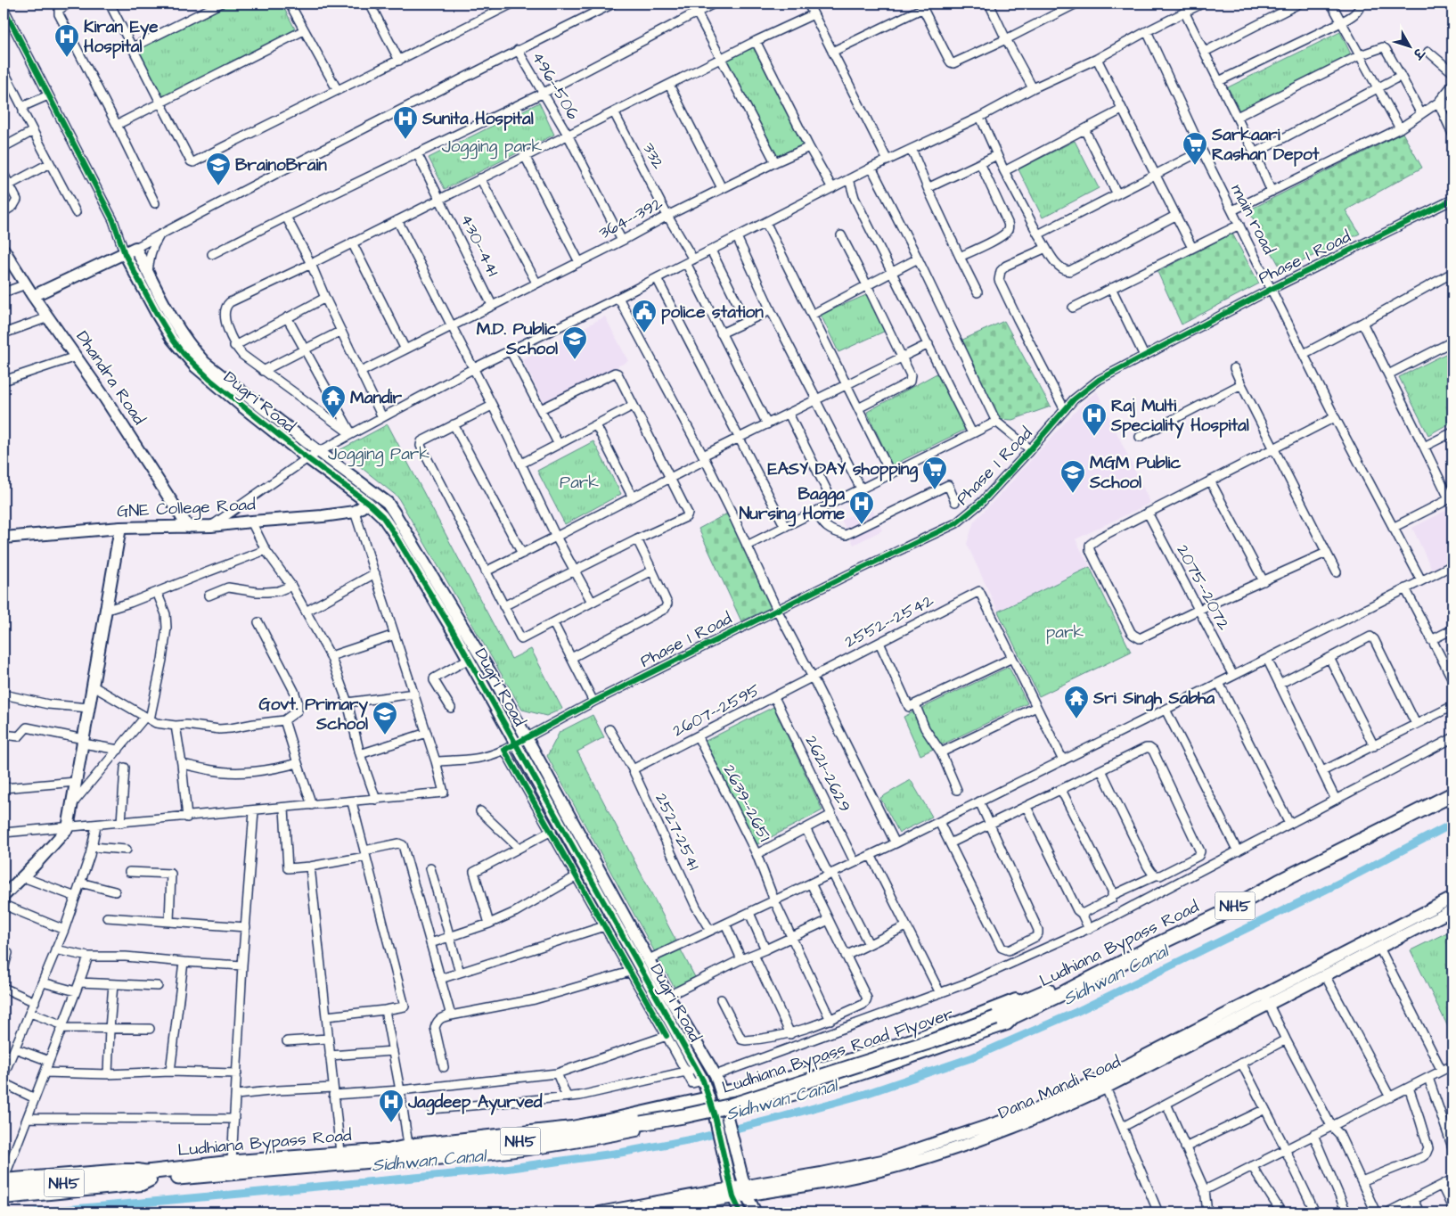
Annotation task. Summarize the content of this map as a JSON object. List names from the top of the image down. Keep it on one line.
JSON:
{"streets":{"highway":["NH5","Ludhiana Bypass Road","Ludhiana Bypass Road Flyover"],"street":["496--506","332","364--392","main road","430--441","Phase 1 Road","Dhandra Road","Dugri Road","GNE College Road","2075--2072","2552--2542","2607--2595","2621--2629","2639--2651","2527-2541","Dana Mandi Road"]},"crossings":[["496--506","364--392"],["332","364--392"],["364--392","430--441"],["main road","Phase 1 Road"],["Phase 1 Road","Dugri Road"],["Dhandra Road","GNE College Road"],["Dugri Road","GNE College Road"],["Dugri Road","Dana Mandi Road"],["2552--2542","2607--2595"],["2607--2595","2621--2629"],["2607--2595","2639--2651"],["2607--2595","2527-2541"],["2621--2629","2639--2651"],["NH5","Ludhiana Bypass Road"],["Ludhiana Bypass Road","Ludhiana Bypass Road Flyover"]],"water":["Sidhwan Canal"],"parks":["Jogging park","Jogging Park","Park","park"],"places":{"hospital":["Kiran Eye Hospital","Sunita Hospital","Raj Multi Speciality Hospital","Bagga Nursing Home","Jagdeep Ayurved"],"supermarket":["Sarkaari Rashan Depot","EASY DAY shopping"],"school or university":["BrainoBrain","M.D. Public School","MGM Public School","Govt. Primary School"],"public building":["police station"],"temple":["Mandir","Sri Singh Sabha"]},"north":"bottom right"}
